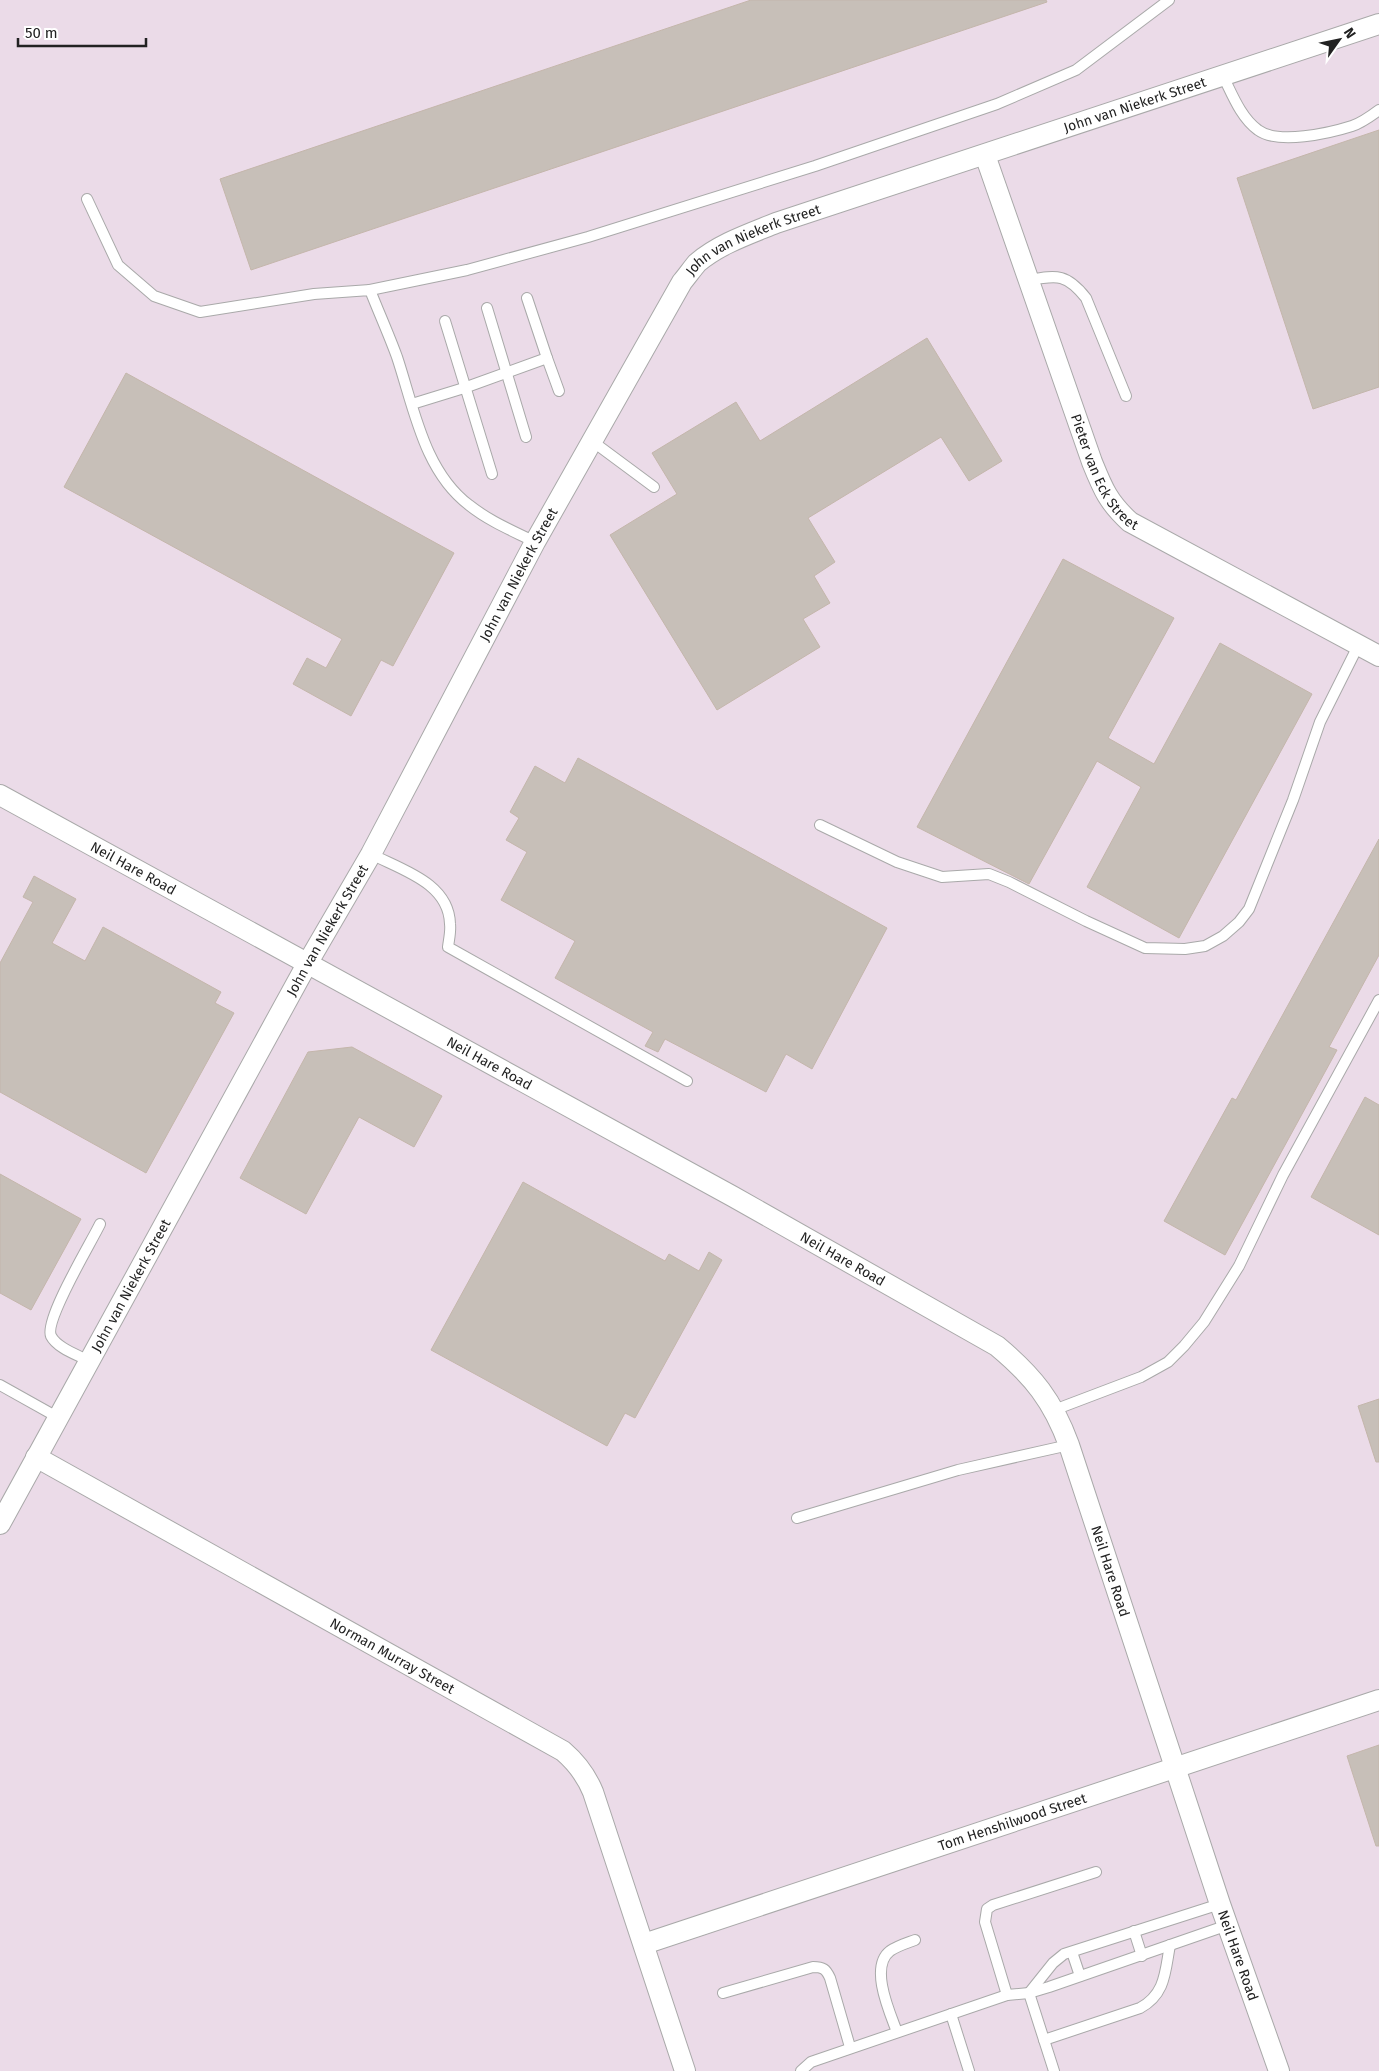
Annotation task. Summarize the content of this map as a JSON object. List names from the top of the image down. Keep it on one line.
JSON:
{"streets":{"street":["John van Niekerk Street","Pieter van Eck Street","Neil Hare Road","Norman Murray Street","Tom Henshilwood Street"]},"crossings":[["John van Niekerk Street","Pieter van Eck Street"],["John van Niekerk Street","Neil Hare Road"],["John van Niekerk Street","Norman Murray Street"],["Neil Hare Road","Tom Henshilwood Street"],["Norman Murray Street","Tom Henshilwood Street"]],"scale_bar":"50 m","north":"top right"}
